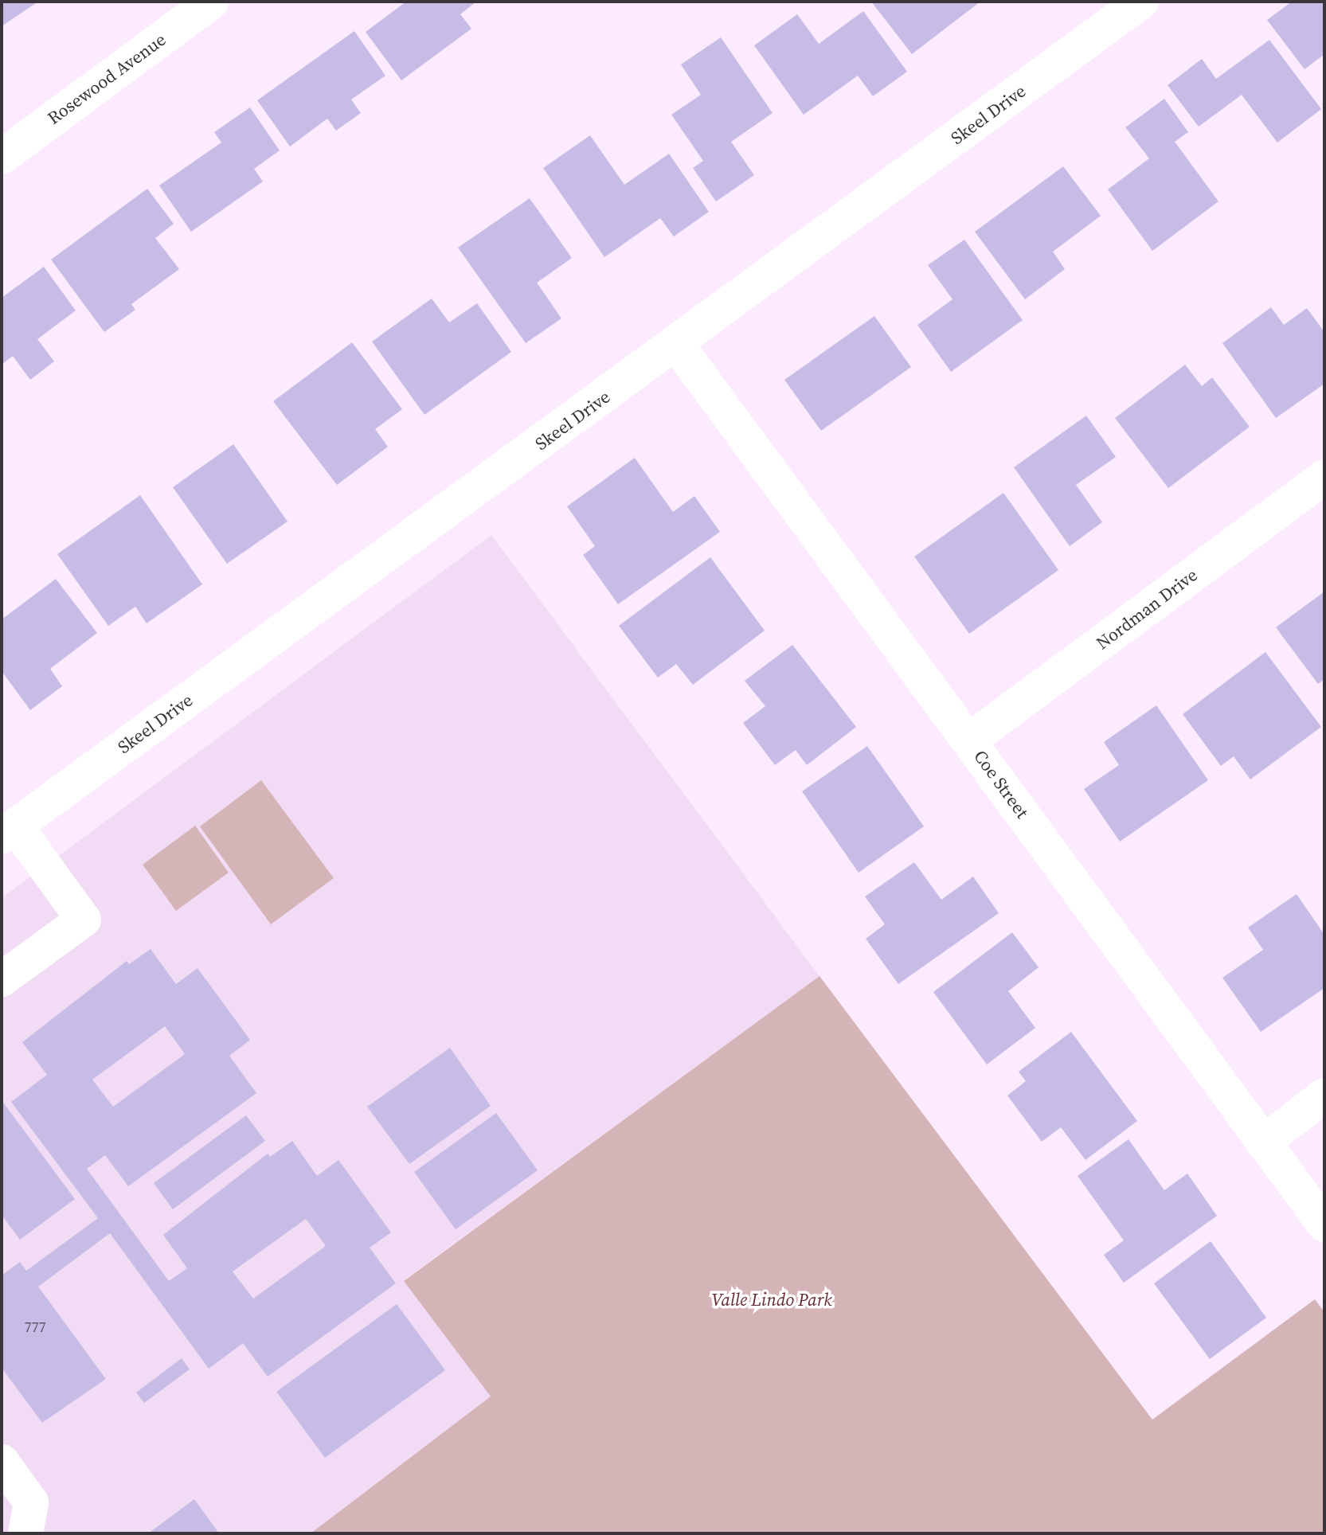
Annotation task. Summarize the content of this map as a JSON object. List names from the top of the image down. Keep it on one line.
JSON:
{"streets":{"street":["Rosewood Avenue","Skeel Drive","Nordman Drive","Coe Street"]},"crossings":[["Skeel Drive","Coe Street"],["Nordman Drive","Coe Street"]],"parks":["Valle Lindo Park"],"house_numbers":["777"]}
